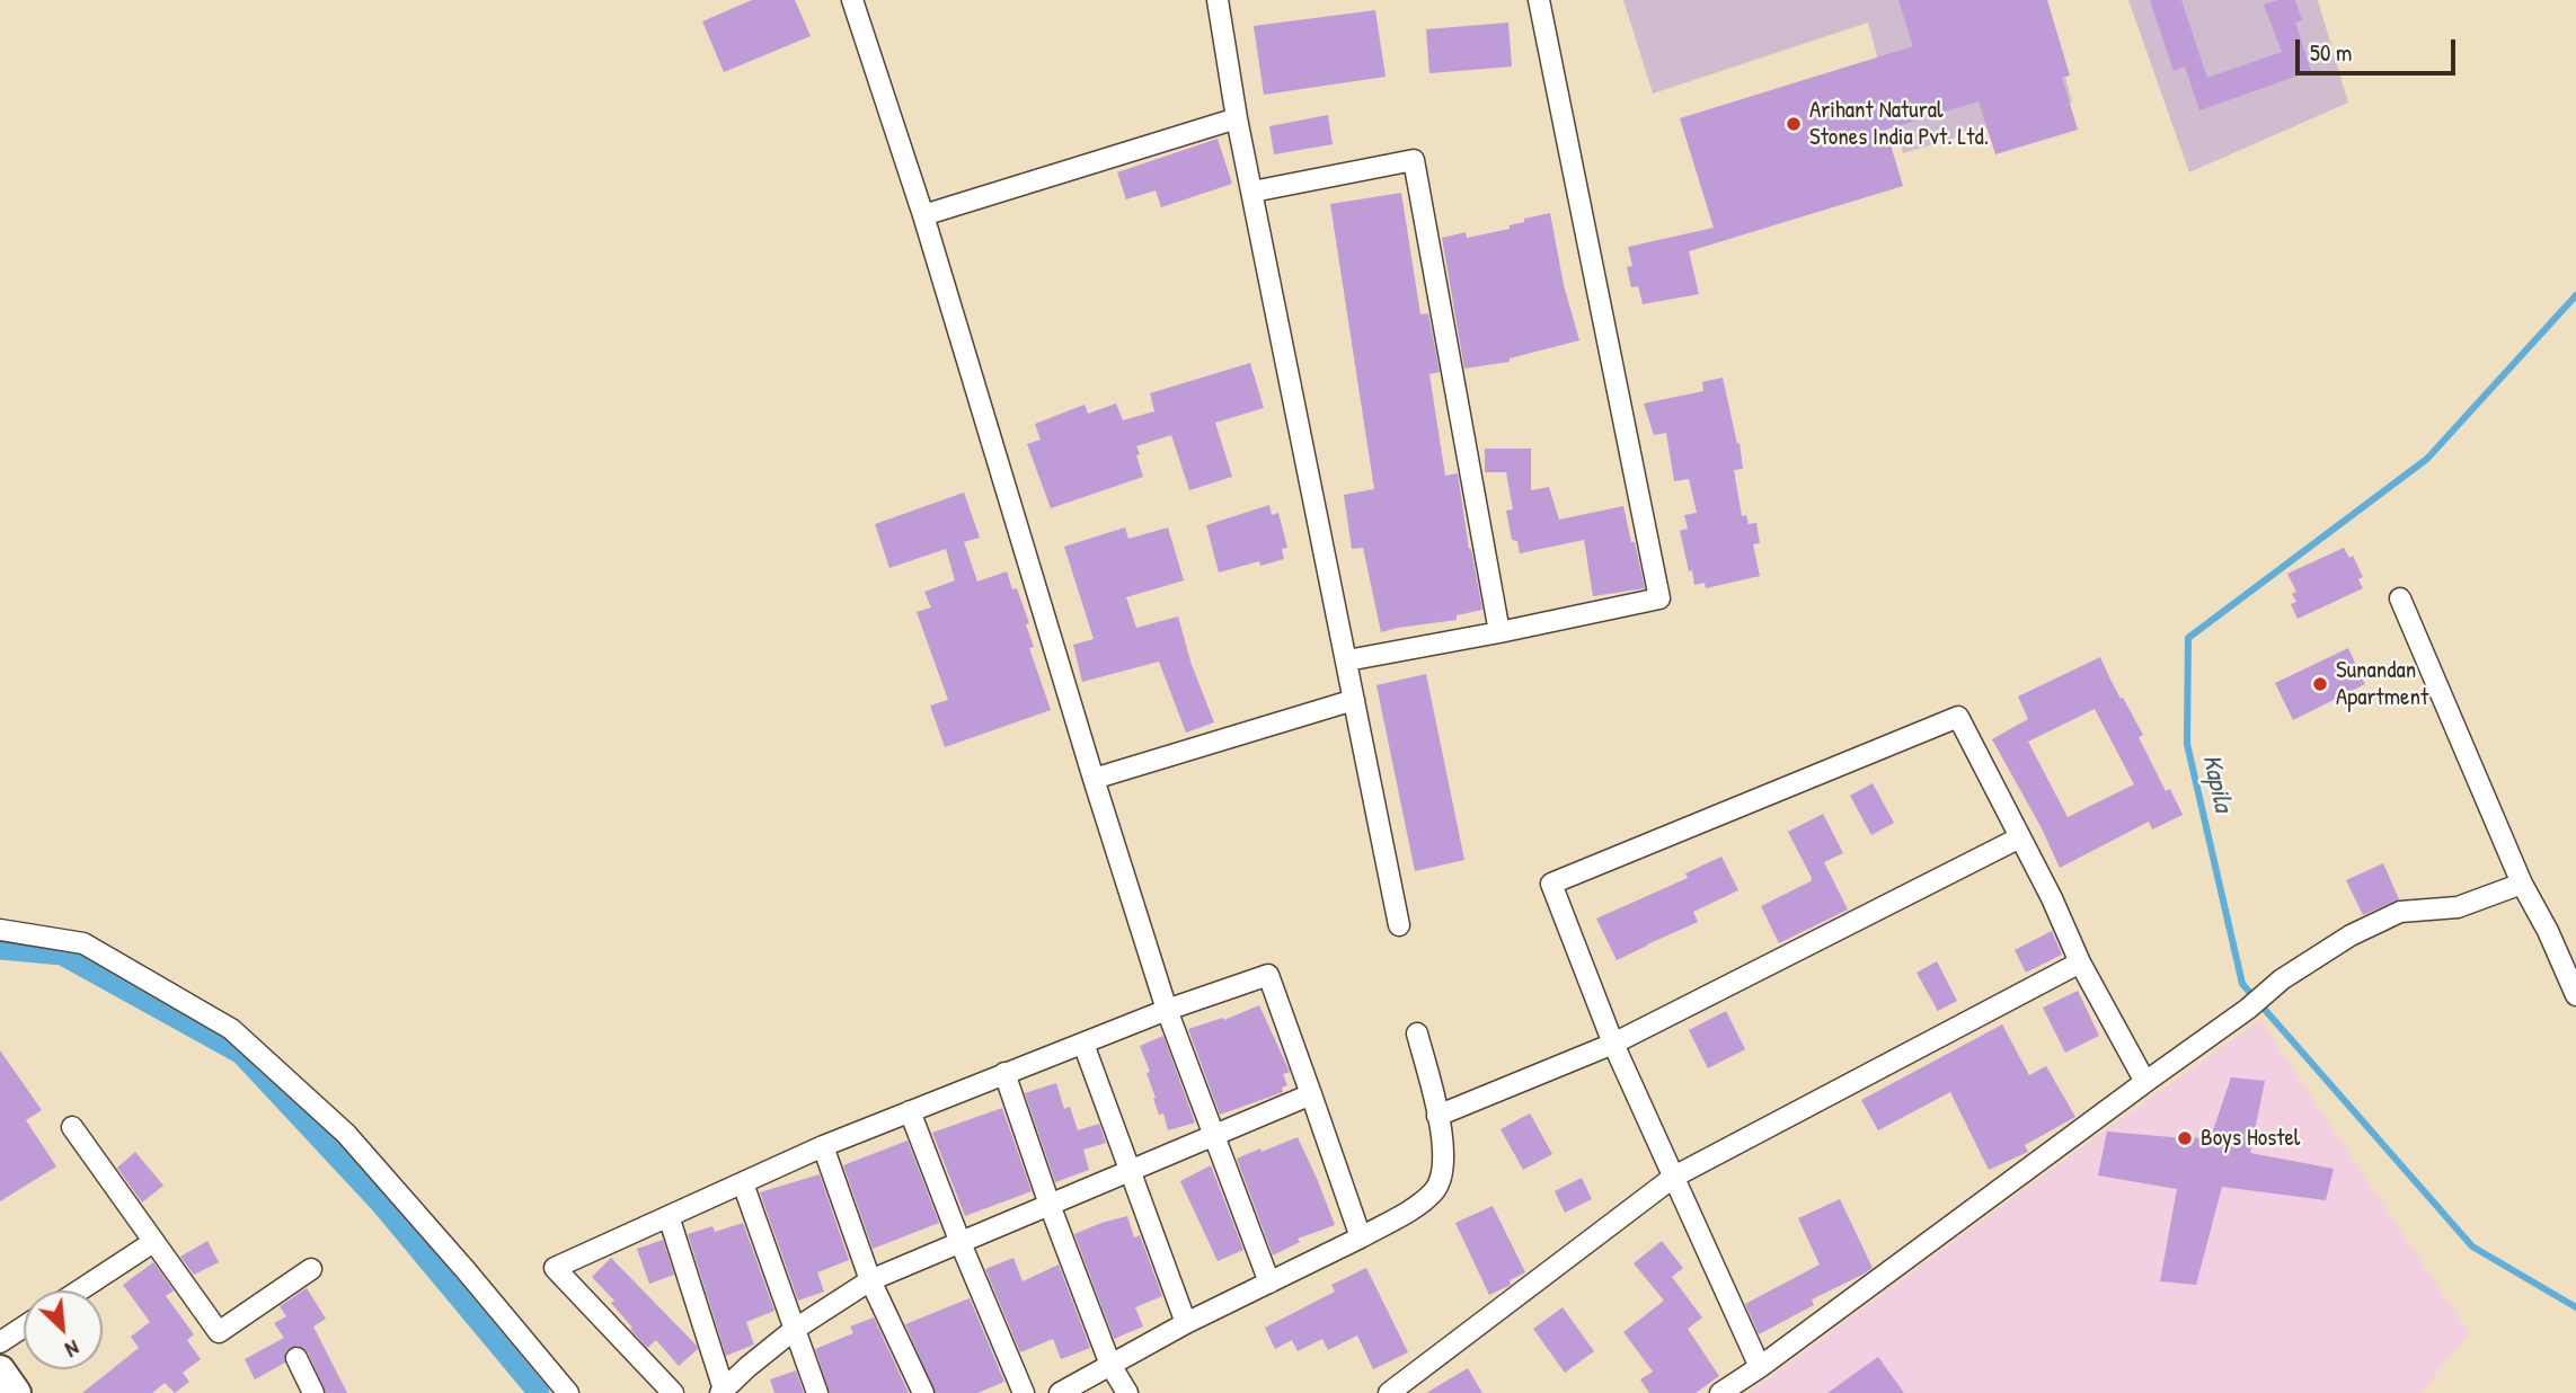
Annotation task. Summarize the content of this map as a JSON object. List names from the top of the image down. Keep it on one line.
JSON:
{"water":["Kapila"],"places":["Arihant Natural Stones India Pvt. Ltd.","Sunandan Apartment","Boys Hostel"],"scale_bar":"50 m","north":"bottom right"}
